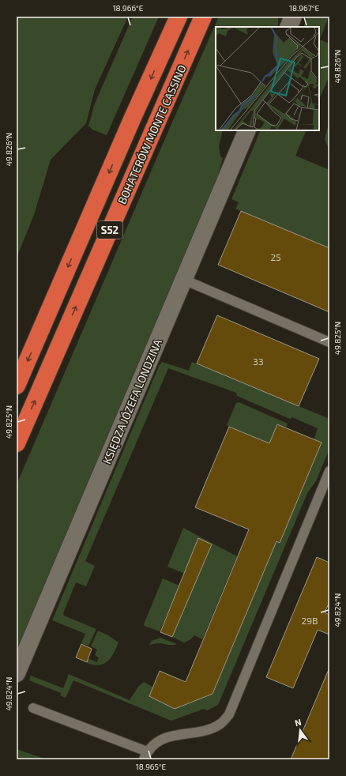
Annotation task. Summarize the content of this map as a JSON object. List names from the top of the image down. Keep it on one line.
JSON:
{"streets":{"highway":["BOHATERÓW MONTE CASSINO","S52"],"street":["KSIĘDZA JÓZEFA LONDZINA"]},"house_numbers":["25","33","29B"],"north":"top","coordinates":["18.966°E","18.967°E","49.826°N","49.825°N","49.824°N","18.965°E"]}
